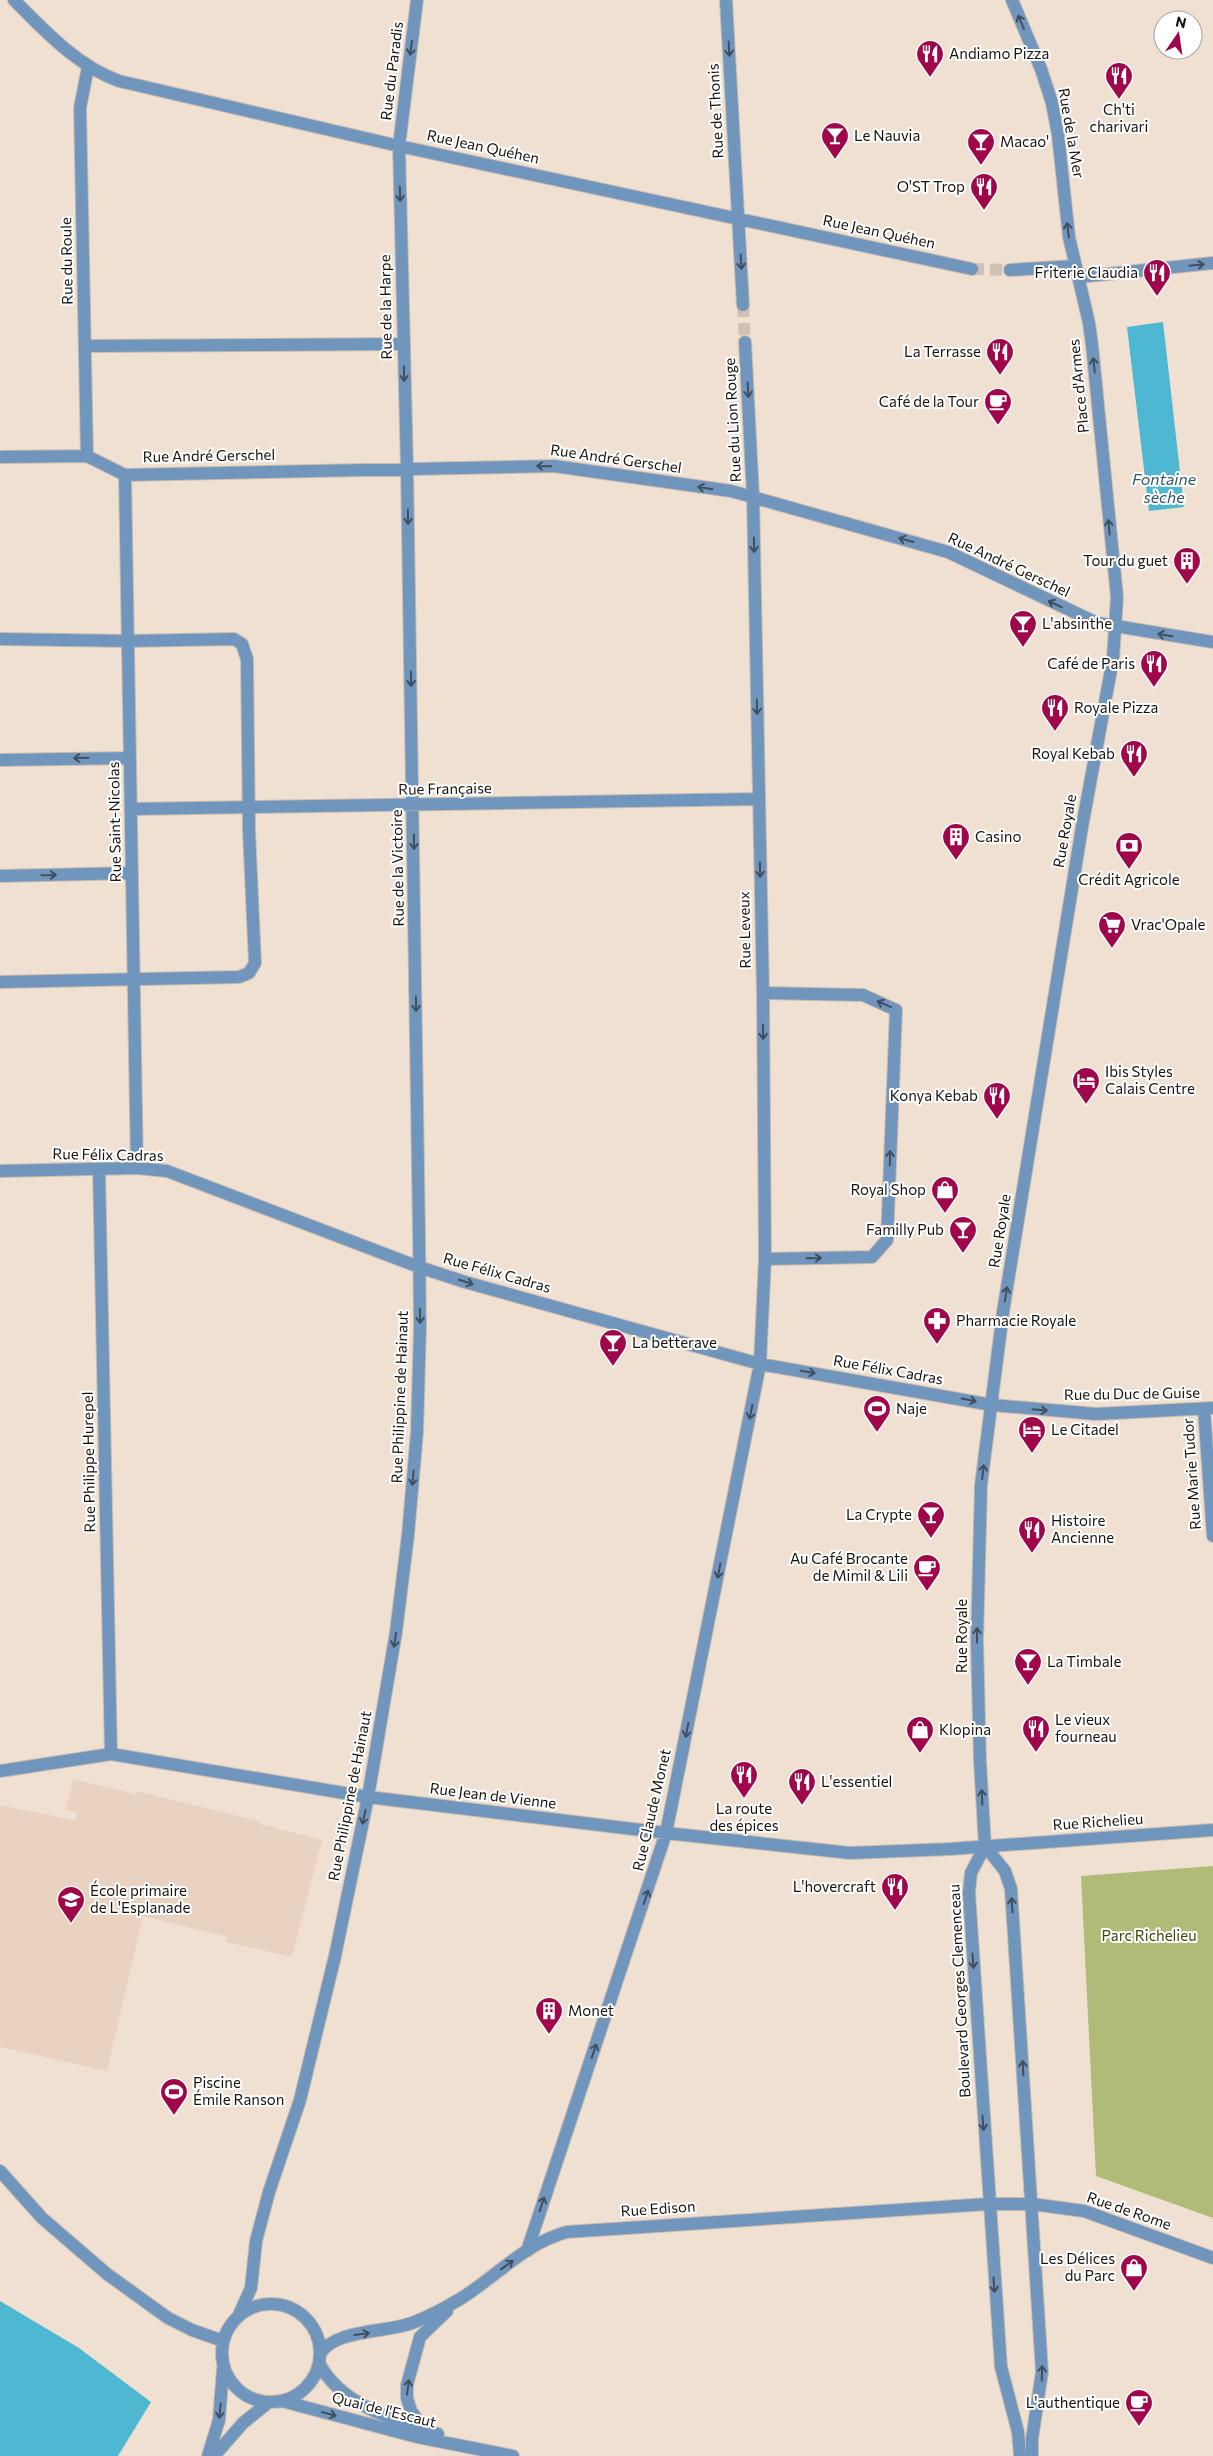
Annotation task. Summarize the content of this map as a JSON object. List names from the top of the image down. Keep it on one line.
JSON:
{"streets":{"street":["Rue du Paradis","Rue de Thonis","Rue de la Mer","Rue Jean Quéhen","Rue du Roule","Rue de la Harpe","Place d'Armes","Rue du Lion Rouge","Rue André Gerschel","Rue Française","Rue Saint-Nicolas","Rue Royale","Rue de la Victoire","Rue Leveux","Rue Félix Cadras","Rue du Duc de Guise","Rue Philippine de Hainaut","Rue Philippe Hurepel","Rue Marie Tudor","Rue Jean de Vienne","Rue Claude Monet","Rue Richelieu","Boulevard Georges Clemenceau","Rue Edison","Rue de Rome","Quai de l'Escaut"]},"crossings":[["Rue du Paradis","Rue Jean Quéhen"],["Rue du Paradis","Rue de la Harpe"],["Rue de Thonis","Rue Jean Quéhen"],["Rue de la Mer","Place d'Armes"],["Rue Jean Quéhen","Rue du Roule"],["Rue Jean Quéhen","Rue de la Harpe"],["Rue du Roule","Rue André Gerschel"],["Rue de la Harpe","Rue André Gerschel"],["Rue de la Harpe","Rue de la Victoire"],["Place d'Armes","Rue André Gerschel"],["Place d'Armes","Rue Royale"],["Rue du Lion Rouge","Rue André Gerschel"],["Rue du Lion Rouge","Rue Leveux"],["Rue André Gerschel","Rue Saint-Nicolas"],["Rue André Gerschel","Rue Royale"],["Rue André Gerschel","Rue de la Victoire"],["Rue André Gerschel","Rue Leveux"],["Rue Française","Rue Saint-Nicolas"],["Rue Française","Rue de la Victoire"],["Rue Française","Rue Leveux"],["Rue Saint-Nicolas","Rue Félix Cadras"],["Rue Royale","Rue Félix Cadras"],["Rue Royale","Rue du Duc de Guise"],["Rue Royale","Rue Jean de Vienne"],["Rue Royale","Rue Richelieu"],["Rue Royale","Boulevard Georges Clemenceau"],["Rue de la Victoire","Rue Félix Cadras"],["Rue de la Victoire","Rue Philippine de Hainaut"],["Rue Leveux","Rue Félix Cadras"],["Rue Leveux","Rue Claude Monet"],["Rue Félix Cadras","Rue du Duc de Guise"],["Rue Félix Cadras","Rue Philippine de Hainaut"],["Rue Félix Cadras","Rue Philippe Hurepel"],["Rue Félix Cadras","Rue Claude Monet"],["Rue du Duc de Guise","Rue Marie Tudor"],["Rue Philippine de Hainaut","Rue Jean de Vienne"],["Rue Philippine de Hainaut","Rue Edison"],["Rue Philippine de Hainaut","Quai de l'Escaut"],["Rue Philippe Hurepel","Rue Jean de Vienne"],["Rue Jean de Vienne","Rue Claude Monet"],["Rue Jean de Vienne","Rue Richelieu"],["Rue Jean de Vienne","Boulevard Georges Clemenceau"],["Rue Claude Monet","Rue Edison"],["Rue Richelieu","Boulevard Georges Clemenceau"],["Boulevard Georges Clemenceau","Rue Edison"],["Rue Edison","Rue de Rome"],["Rue Edison","Quai de l'Escaut"]],"one_way":["Rue du Paradis","Rue de Thonis","Rue de la Mer","Rue de la Harpe","Place d'Armes","Rue du Lion Rouge","Rue André Gerschel","Rue Royale","Rue de la Victoire","Rue Leveux","Rue Félix Cadras","Rue du Duc de Guise","Rue Philippine de Hainaut","Quai de l'Escaut"],"water":["Fontaine sèche"],"parks":["Parc Richelieu"],"places":{"restaurant":["Andiamo Pizza","Ch'ti charivari","O'ST Trop","Friterie Claudia","La Terrasse","Café de Paris","Royale Pizza","Royal Kebab","Konya Kebab","Histoire Ancienne","Le vieux fourneau","La route des épices","L'essentiel","L'hovercraft"],"bar":["Le Nauvia","Macao'","L'absinthe","Familly Pub","La betterave","La Crypte","La Timbale"],"cafe":["Café de la Tour","Au Café Brocante de Mimil & Lili","L'authentique"],"building":["Tour du guet","Casino","Monet"],"bank":["Crédit Agricole"],"supermarket":["Vrac'Opale"],"hotel":["Ibis Styles Calais Centre","Le Citadel"],"shop":["Royal Shop","Klopina","Les Délices du Parc"],"pharmacy":["Pharmacie Royale"],"sports":["Naje","Piscine Émile Ranson"],"school or university":["École primaire de L'Esplanade"]},"north":"top"}
